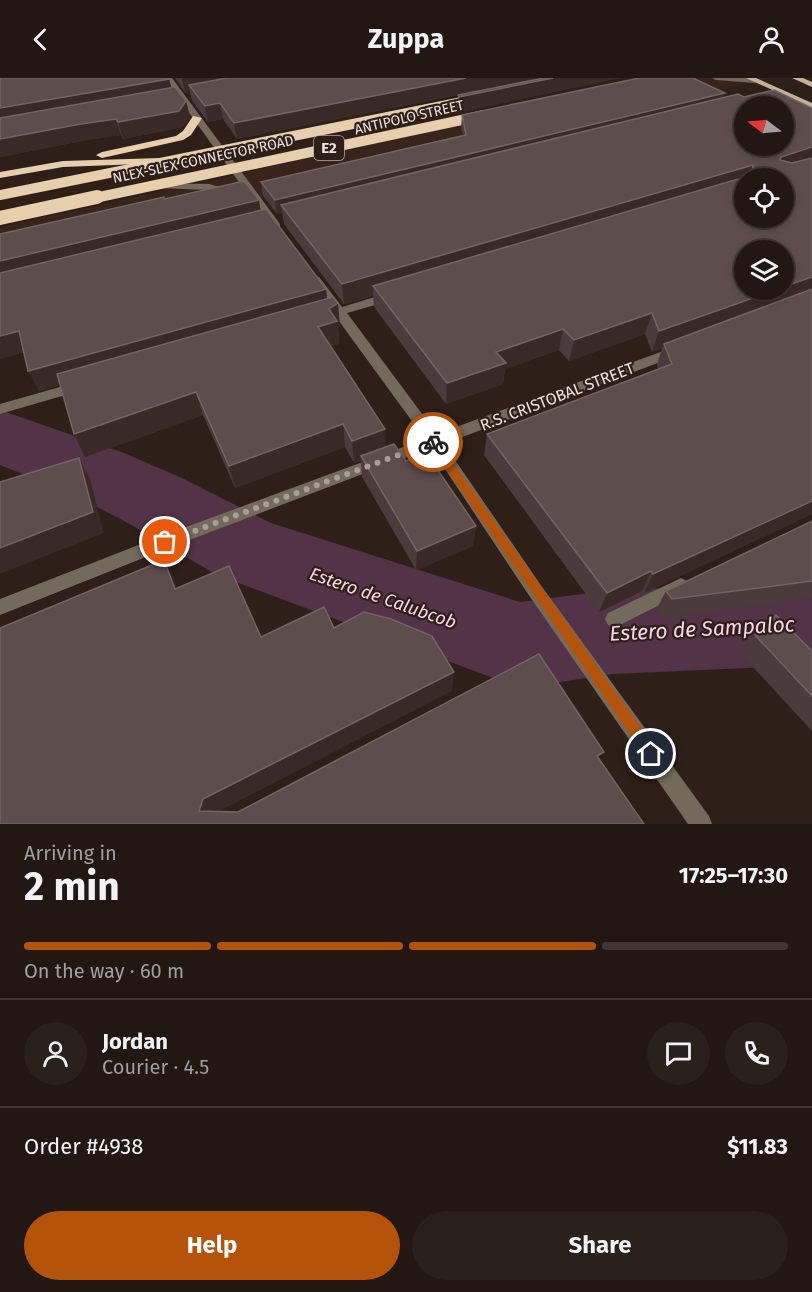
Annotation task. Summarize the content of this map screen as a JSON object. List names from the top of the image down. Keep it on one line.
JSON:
{"streets":{"highway":["E2","NLEX-SLEX CONNECTOR ROAD"],"street":["ANTIPOLO STREET","R.S. CRISTOBAL STREET"]},"crossings":[["ANTIPOLO STREET","NLEX-SLEX CONNECTOR ROAD"]],"water":["Estero de Calubcob","Estero de Sampaloc"],"north":"left","page":{"header":"Zuppa","heading":["2 min","Arriving in","17:25–17:30"],"panel":["Jordan","Courier · 4.5","Order #4938","$11.83"],"bar":"On the way · 60 m","buttons":["Help","Share"]}}
